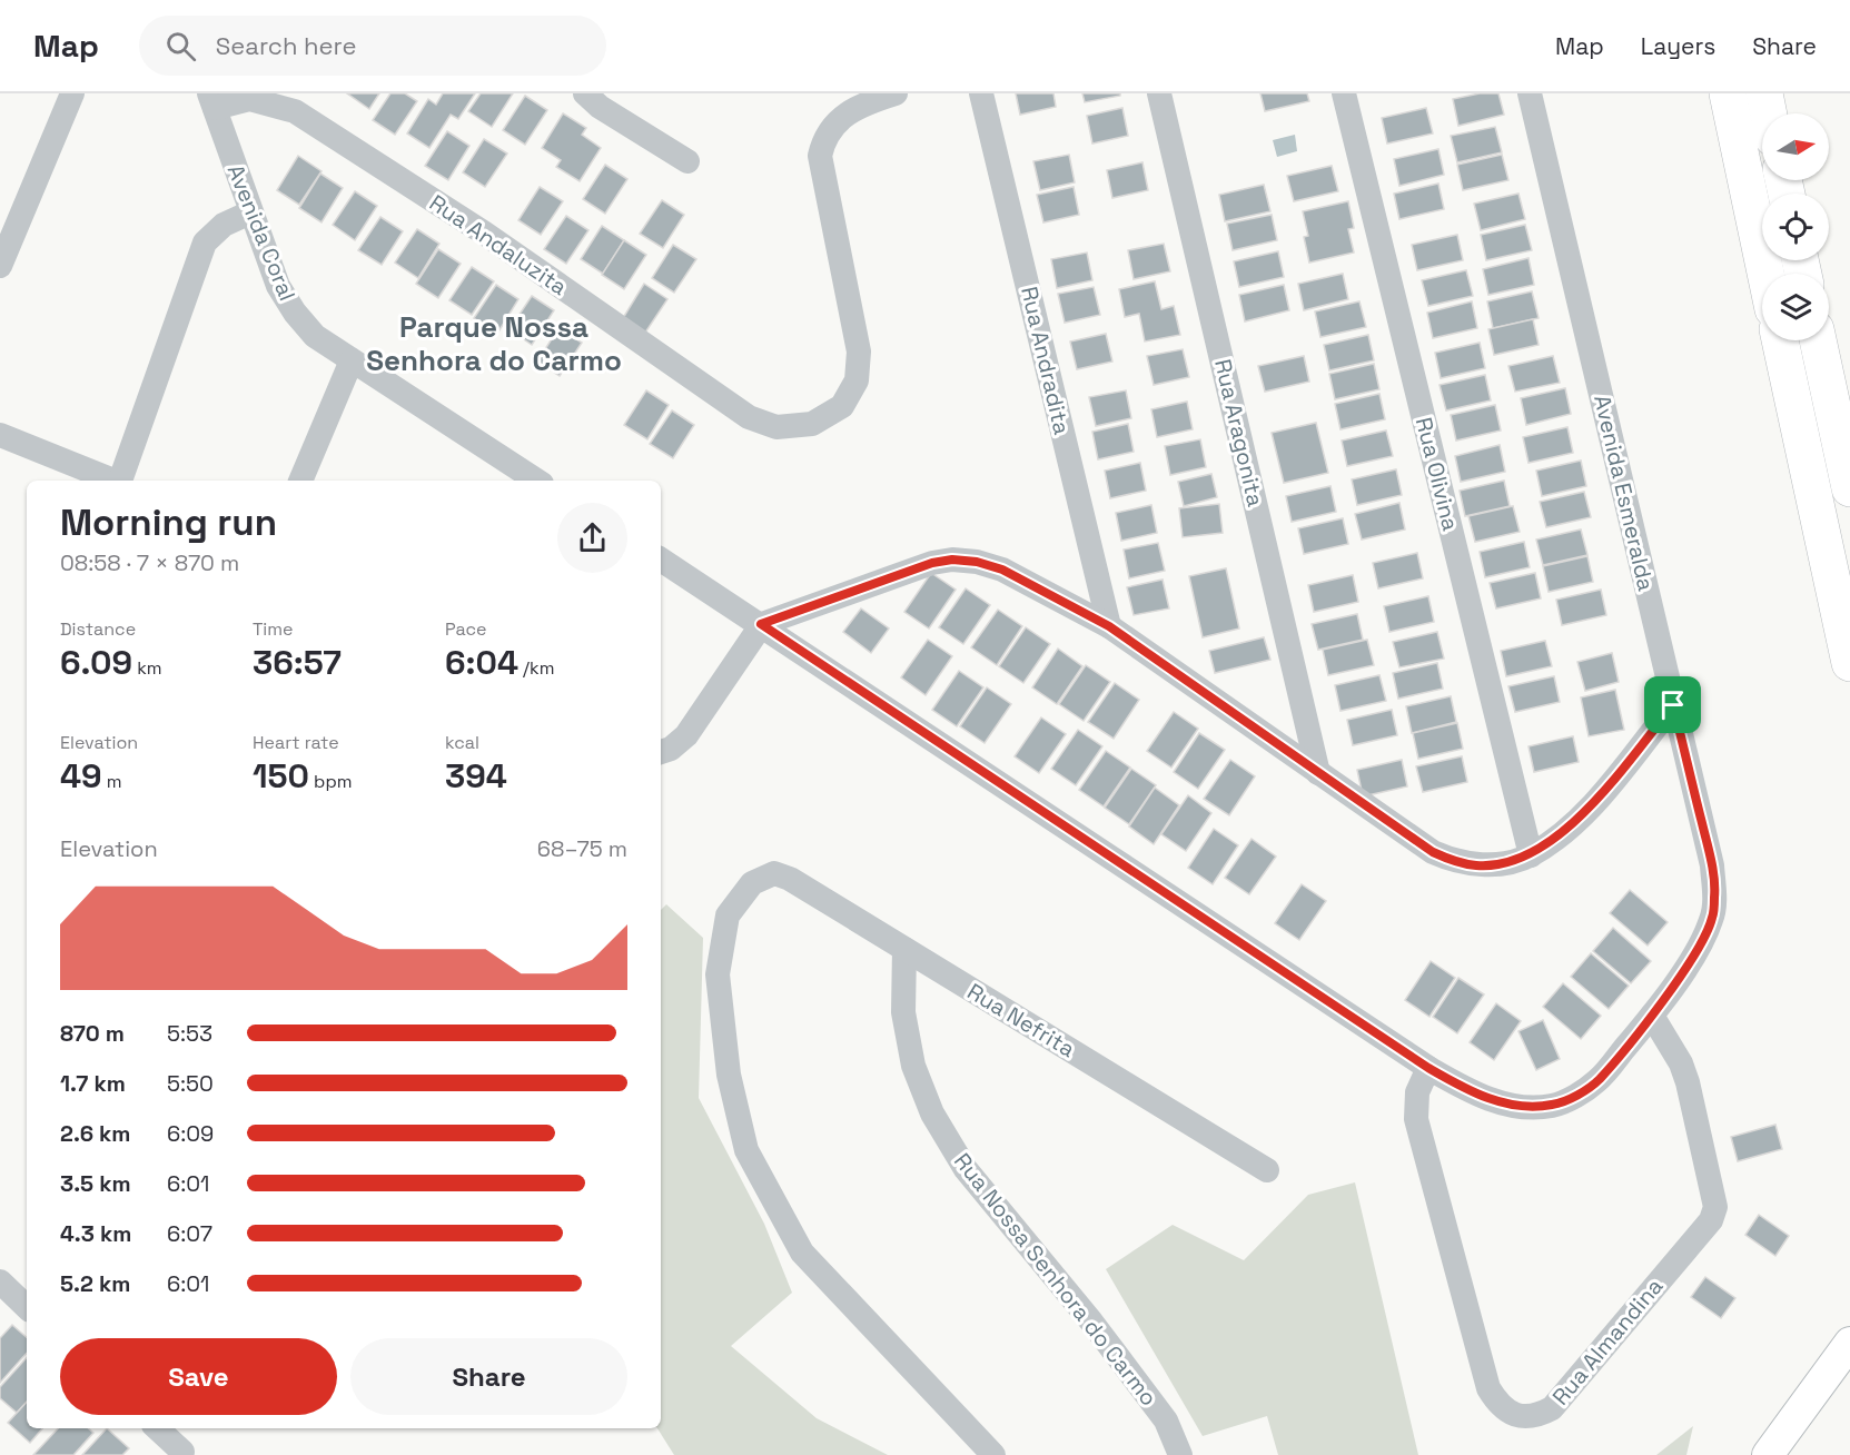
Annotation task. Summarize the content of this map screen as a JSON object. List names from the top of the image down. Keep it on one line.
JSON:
{"streets":{"street":["Avenida Coral","Rua Andaluzita","Rua Andradita","Rua Aragonita","Rua Olivina","Avenida Esmeralda","Rua Nefrita","Rua Nossa Senhora do Carmo","Rua Almandina"]},"crossings":[["Avenida Coral","Rua Andaluzita"],["Avenida Esmeralda","Rua Almandina"],["Rua Nefrita","Rua Nossa Senhora do Carmo"]],"districts":["Parque Nossa Senhora do Carmo"],"north":"right","page":{"header":"Map","search":"Search here","nav":["Map","Layers","Share"],"heading":["Morning run","08:58 · 7 × 870 m"],"stats":[["Distance","6.09 km"],["Time","36:57"],["Pace","6:04 /km"],["Elevation","49 m"],["Heart rate","150 bpm"],["kcal","394"]],"chart":["Elevation","68–75 m"],"list":[{"name":"870 m","note":"5:53"},{"name":"1.7 km","note":"5:50"},{"name":"2.6 km","note":"6:09"},{"name":"3.5 km","note":"6:01"},{"name":"4.3 km","note":"6:07"},{"name":"5.2 km","note":"6:01"}],"buttons":["Save","Share"]}}
